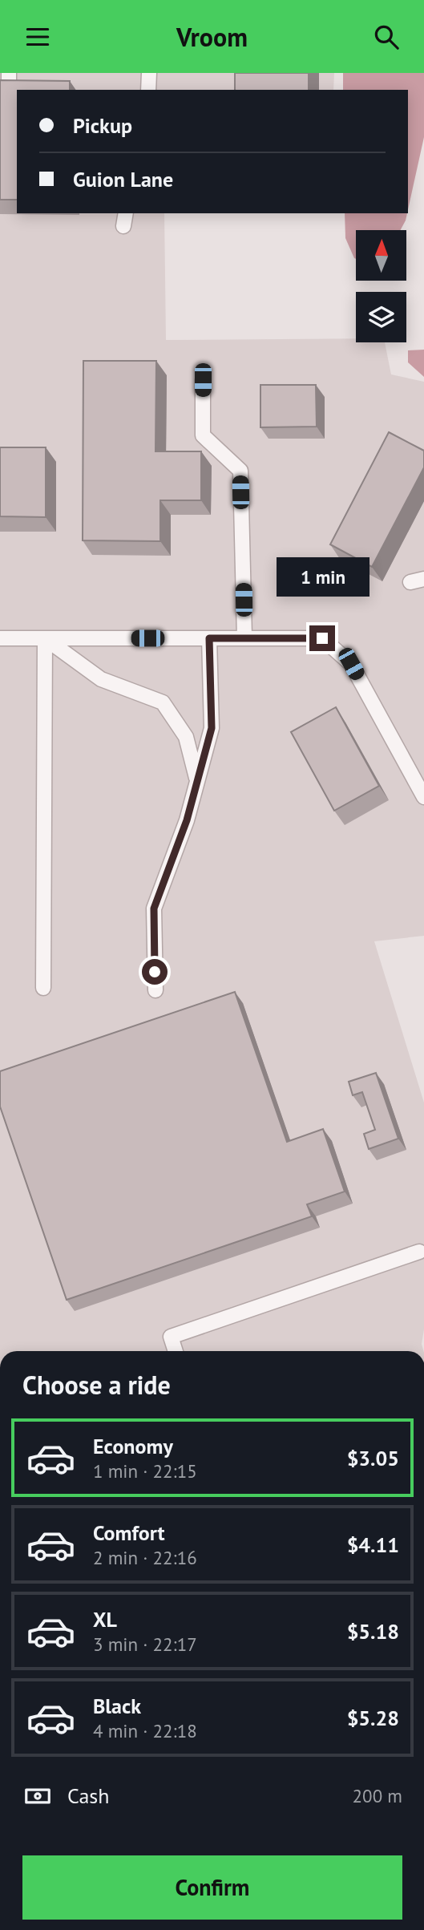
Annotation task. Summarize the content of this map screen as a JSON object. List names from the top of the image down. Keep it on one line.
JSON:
{"north":"top","page":{"header":"Vroom","banner":["Pickup","Guion Lane"],"bubble":"1 min","heading":"Choose a ride","list":[{"name":"Economy","note":"1 min · 22:15","value":"$3.05"},{"name":"Comfort","note":"2 min · 22:16","value":"$4.11"},{"name":"XL","note":"3 min · 22:17","value":"$5.18"},{"name":"Black","note":"4 min · 22:18","value":"$5.28"}],"pay":["Cash","200 m"],"buttons":"Confirm"}}
